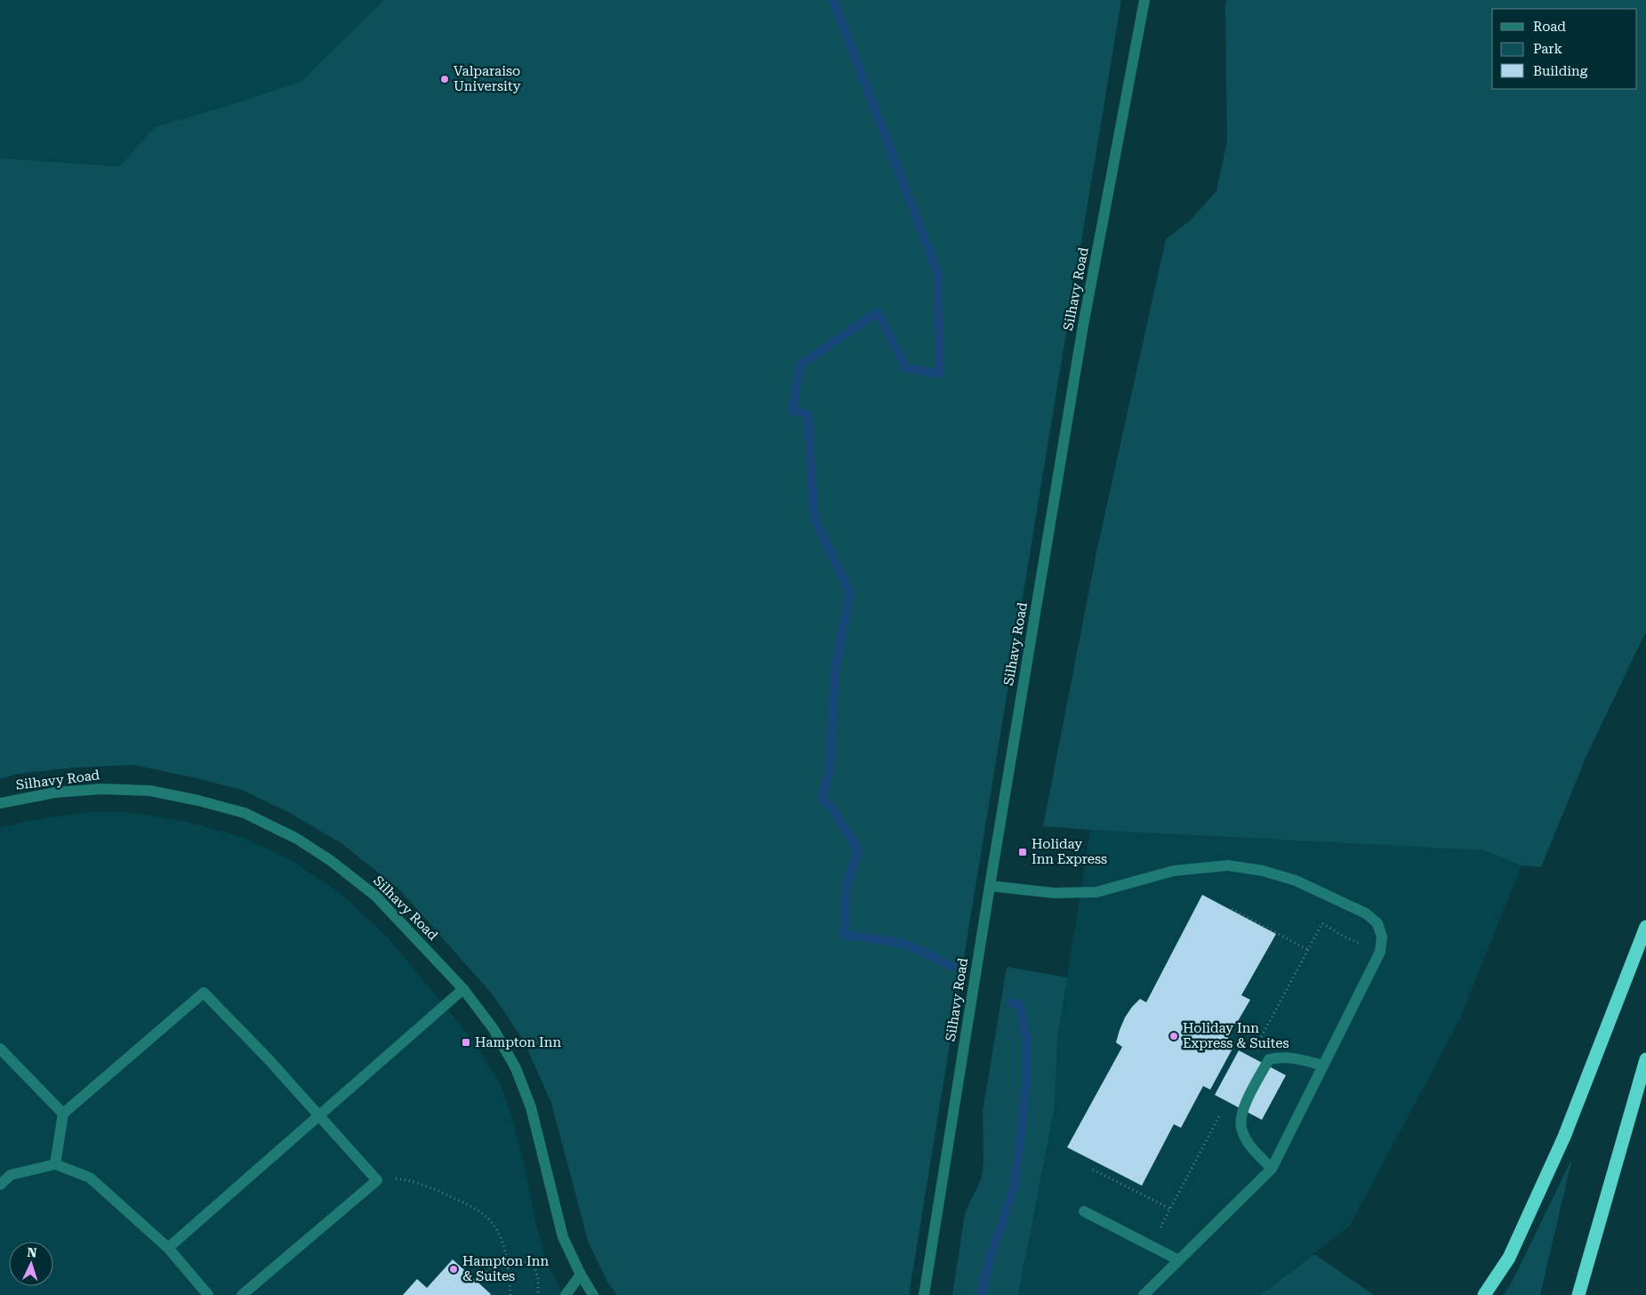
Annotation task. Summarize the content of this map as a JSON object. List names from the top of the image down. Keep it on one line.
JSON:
{"streets":{"street":["Silhavy Road"]},"places":{"other":["Valparaiso University","Holiday Inn Express & Suites","Hampton Inn & Suites"],"transit":["Holiday Inn Express","Hampton Inn"]},"legend":["Road","Park","Building"],"north":"top"}
